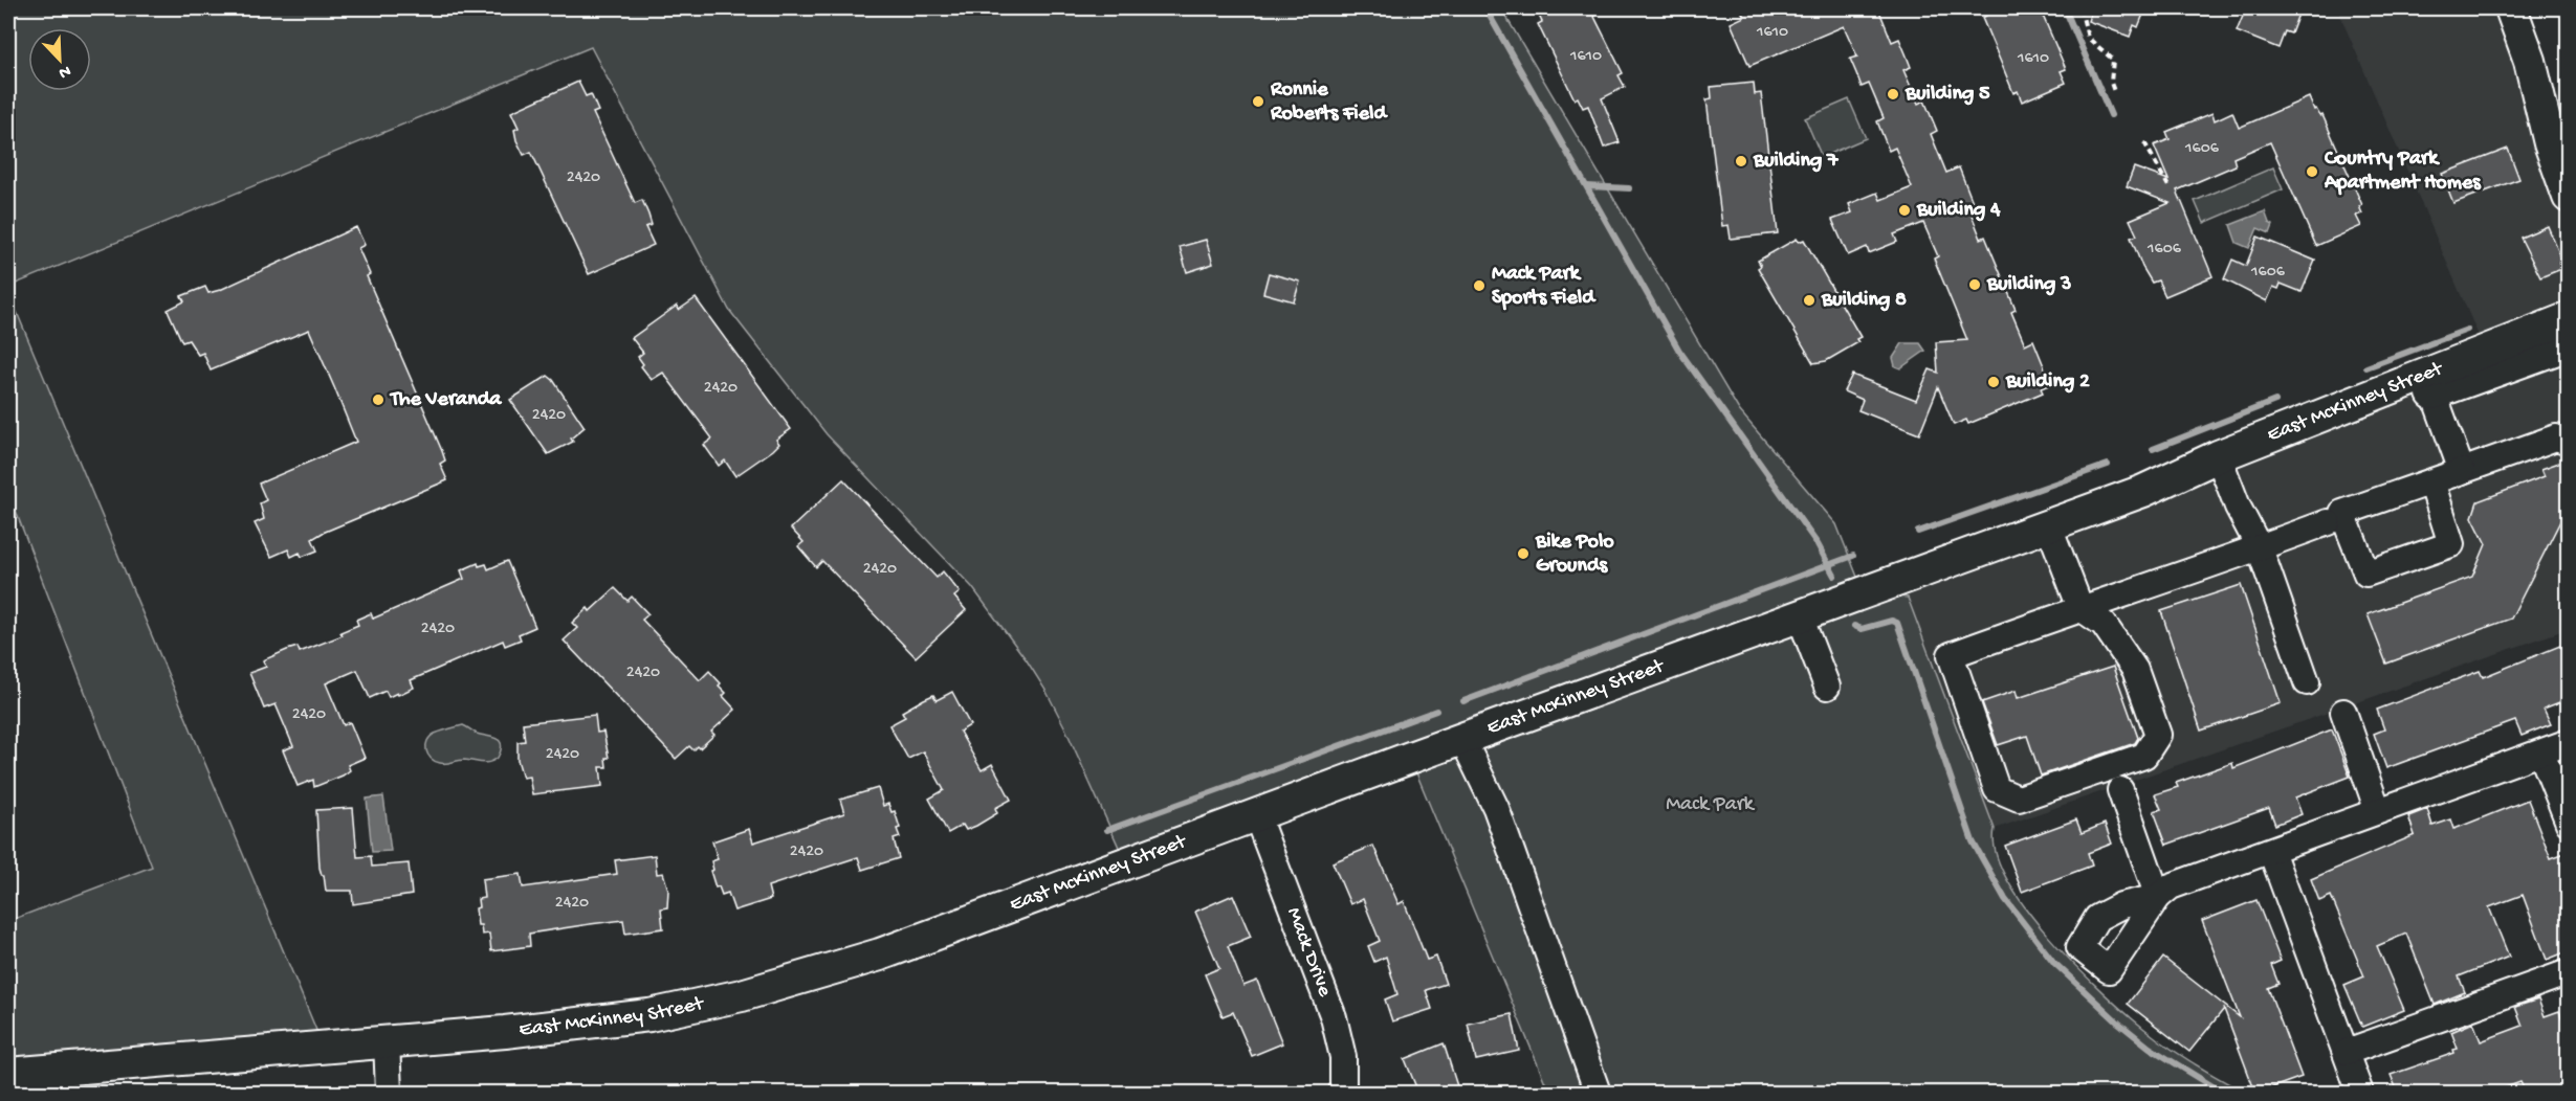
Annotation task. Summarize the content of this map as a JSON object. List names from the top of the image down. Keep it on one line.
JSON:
{"streets":{"main road":["East McKinney Street"],"street":["Mack Drive"]},"crossings":[["East McKinney Street","Mack Drive"]],"parks":["Mack Park"],"places":["Building 5","Ronnie Roberts Field","Building 7","Country Park Apartment Homes","Building 4","Building 3","Mack Park Sports Field","Building 8","Building 2","The Veranda","Bike Polo Grounds"],"house_numbers":["1610","1610","1610","1606","2420","1606","1606","2420","2420","2420","2420","2420","2420","2420","2420","2420"],"north":"bottom right"}
